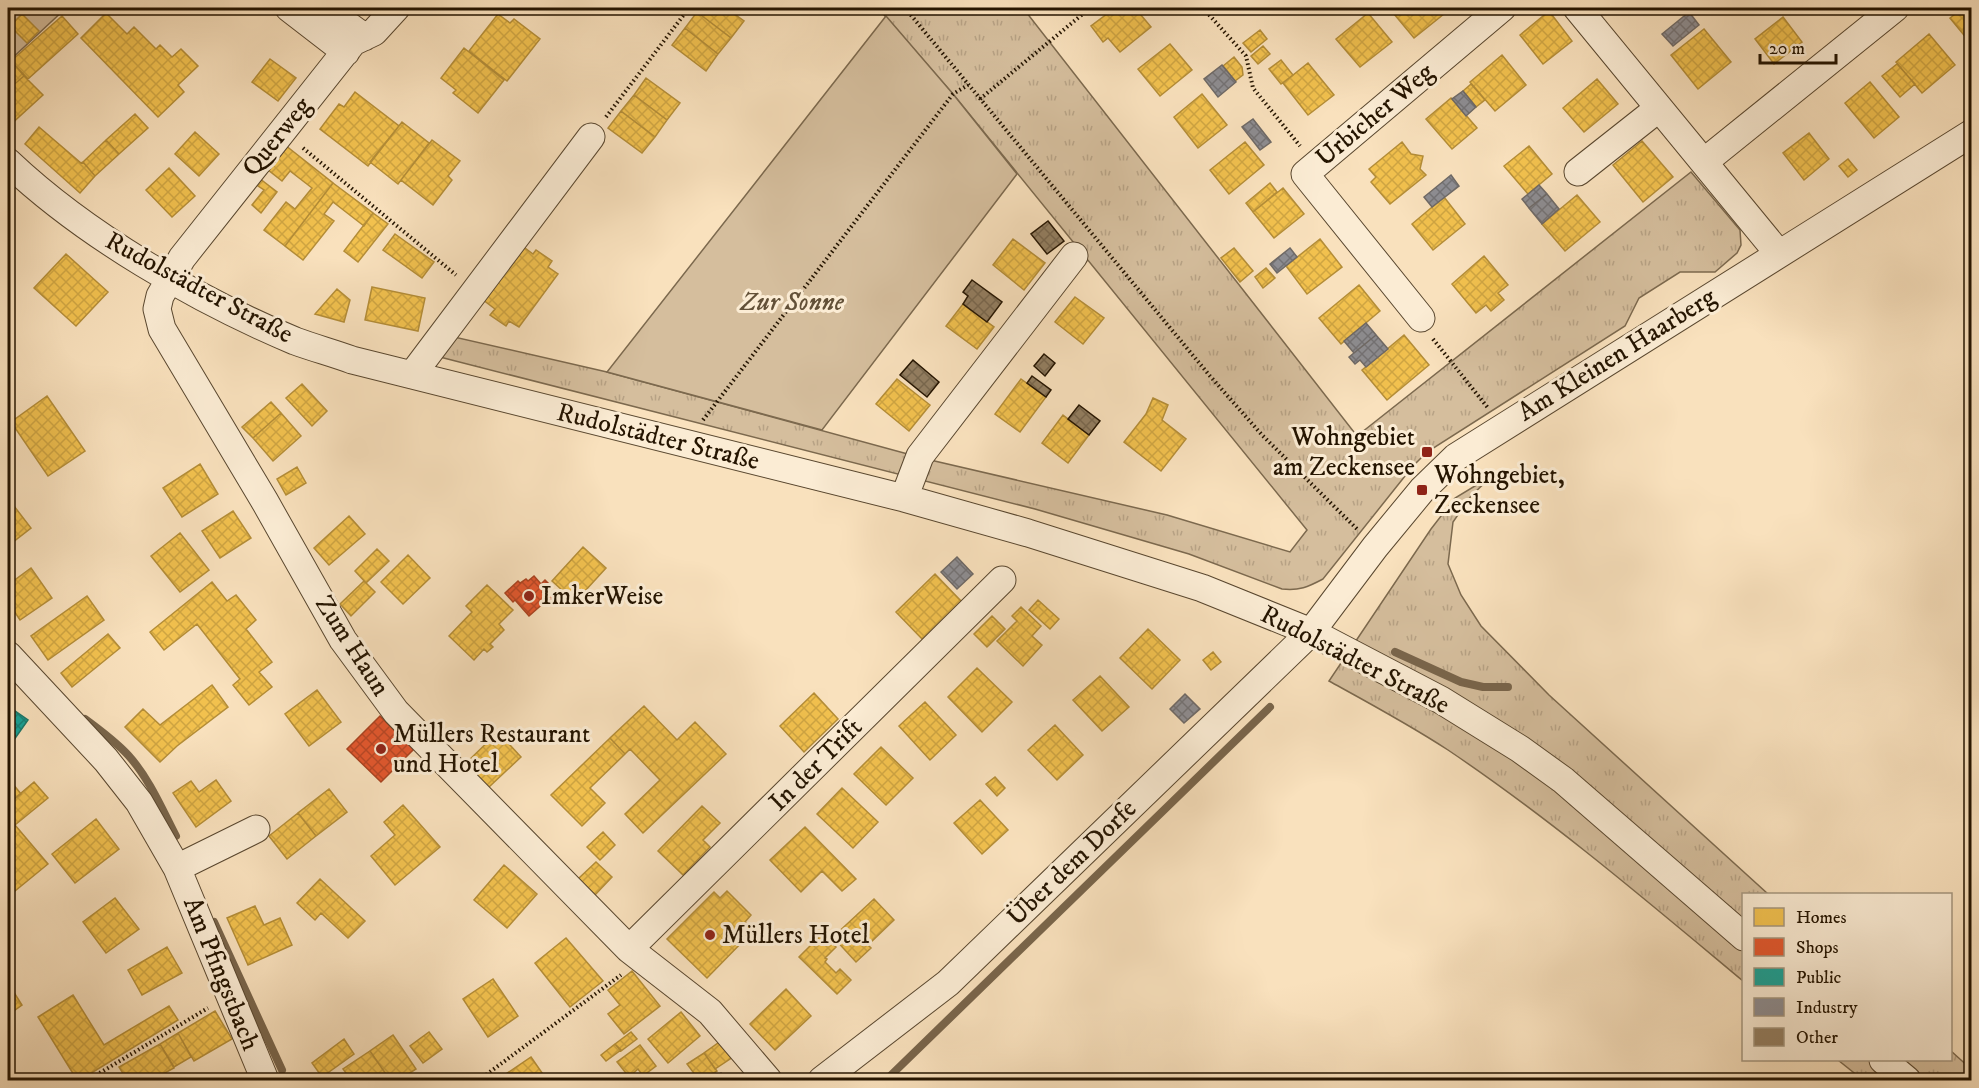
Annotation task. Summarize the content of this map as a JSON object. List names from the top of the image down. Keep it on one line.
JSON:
{"streets":{"street":["Urbicher Weg","Querweg","Rudolstädter Straße","Am Kleinen Haarberg","Zum Haun","In der Trift","Über dem Dorfe","Am Pfingstbach"]},"crossings":[["Querweg","Rudolstädter Straße"],["Querweg","Zum Haun"],["Rudolstädter Straße","Am Kleinen Haarberg"],["Rudolstädter Straße","Zum Haun"],["Rudolstädter Straße","Über dem Dorfe"],["Am Kleinen Haarberg","Über dem Dorfe"],["Zum Haun","In der Trift"]],"parks":["Zur Sonne"],"places":{"transit":["Wohngebiet am Zeckensee","Wohngebiet, Zeckensee"],"other":["ImkerWeise","Müllers Restaurant und Hotel","Müllers Hotel"]},"legend":["Homes","Shops","Public","Industry","Other"],"scale_bar":"20 m"}
